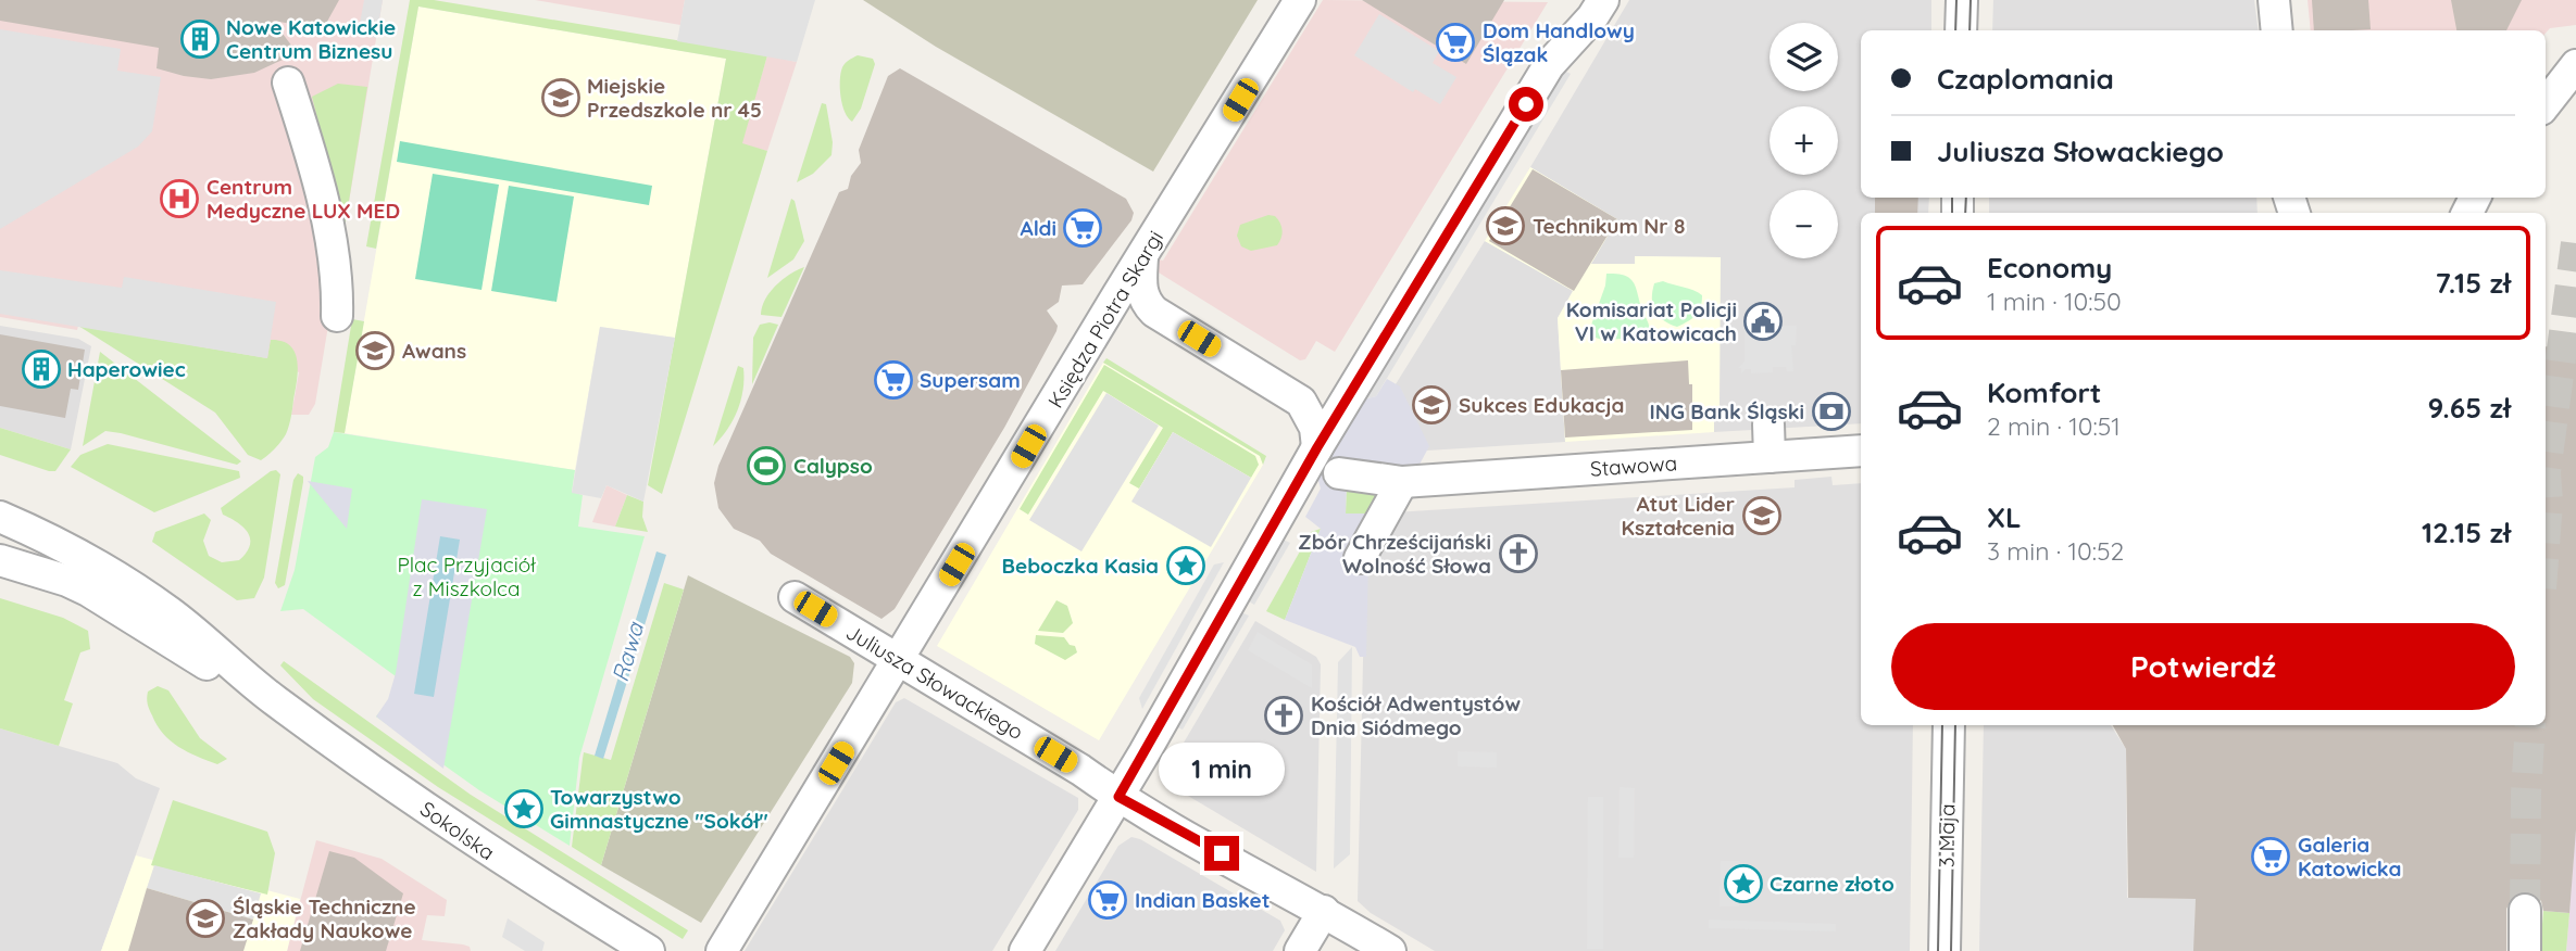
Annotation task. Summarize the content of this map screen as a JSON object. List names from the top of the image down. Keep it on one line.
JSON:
{"streets":{"street":["Księdza Piotra Skargi","Stawowa","Juliusza Słowackiego","Sokolska","3 Maja"]},"crossings":[["Księdza Piotra Skargi","Juliusza Słowackiego"]],"water":["Rawa"],"parks":["Plac Przyjaciół z Miszkolca"],"places":{"building":["Nowe Katowickie Centrum Biznesu","Haperowiec"],"supermarket":["Dom Handlowy Ślązak","Aldi","Supersam","Galeria Katowicka","Indian Basket"],"school or university":["Miejskie Przedszkole nr 45","Technikum Nr 8","Awans","Sukces Edukacja","Atut Lider Kształcenia","Śląskie Techniczne Zakłady Naukowe"],"hospital":["Centrum Medyczne LUX MED"],"public building":["Komisariat Policji VI w Katowicach"],"bank":["ING Bank Śląski"],"sports":["Calypso"],"church":["Zbór Chrześcijański Wolność Słowa","Kościół Adwentystów Dnia Siódmego"],"place":["Beboczka Kasia","Towarzystwo Gimnastyczne \"Sokół\"","Czarne złoto"]},"page":{"map_buttons":["+","−"],"banner":["Czaplomania","Juliusza Słowackiego"],"list":[{"name":"Economy","note":"1 min · 10:50","value":"7.15 zł"},{"name":"Komfort","note":"2 min · 10:51","value":"9.65 zł"},{"name":"XL","note":"3 min · 10:52","value":"12.15 zł"}],"buttons":"Potwierdź","bubble":"1 min"}}
